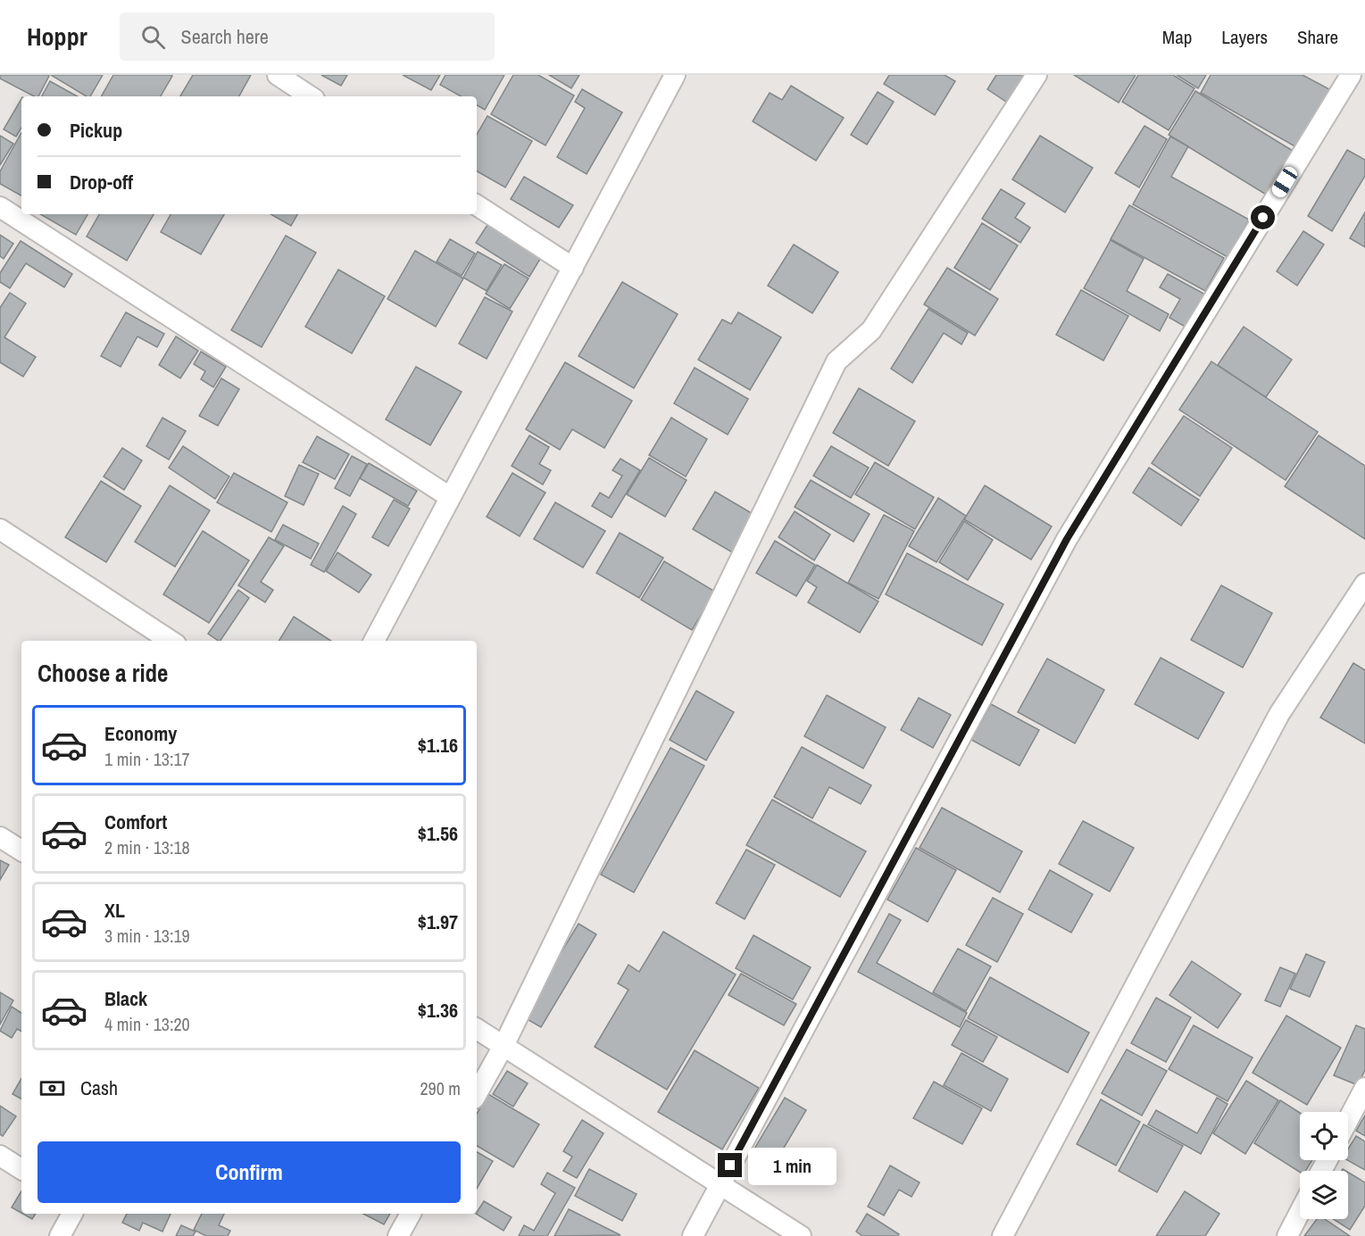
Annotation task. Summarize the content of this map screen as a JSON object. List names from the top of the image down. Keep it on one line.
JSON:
{"page":{"header":"Hoppr","search":"Search here","nav":["Map","Layers","Share"],"banner":["Pickup","Drop-off"],"heading":"Choose a ride","list":[{"name":"Economy","note":"1 min · 13:17","value":"$1.16"},{"name":"Comfort","note":"2 min · 13:18","value":"$1.56"},{"name":"XL","note":"3 min · 13:19","value":"$1.97"},{"name":"Black","note":"4 min · 13:20","value":"$1.36"}],"pay":["Cash","290 m"],"buttons":"Confirm","bubble":"1 min"}}
